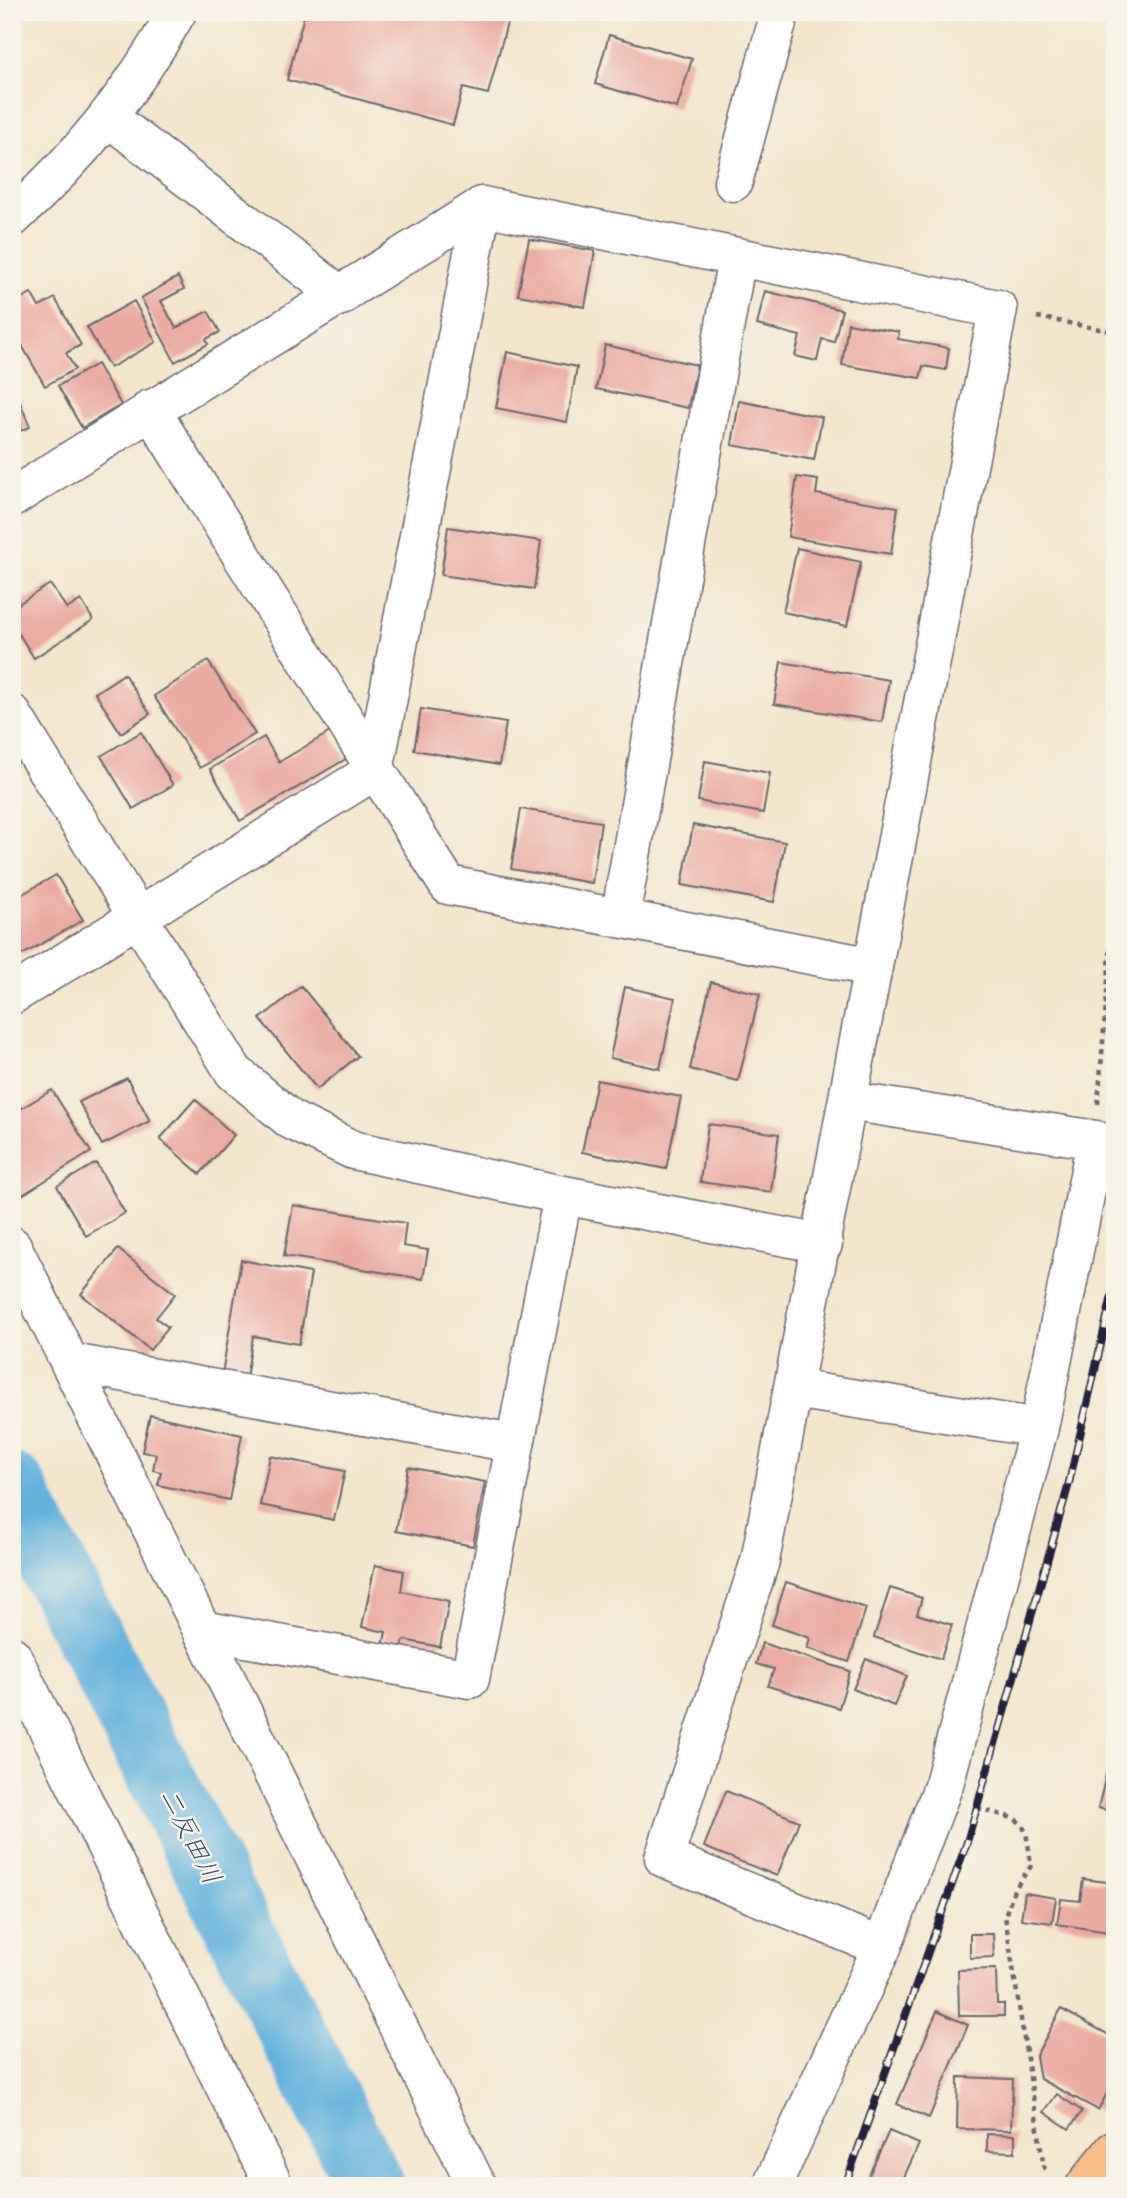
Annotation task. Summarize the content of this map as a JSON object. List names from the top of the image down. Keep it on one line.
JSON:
{"water":["二反田川"]}
